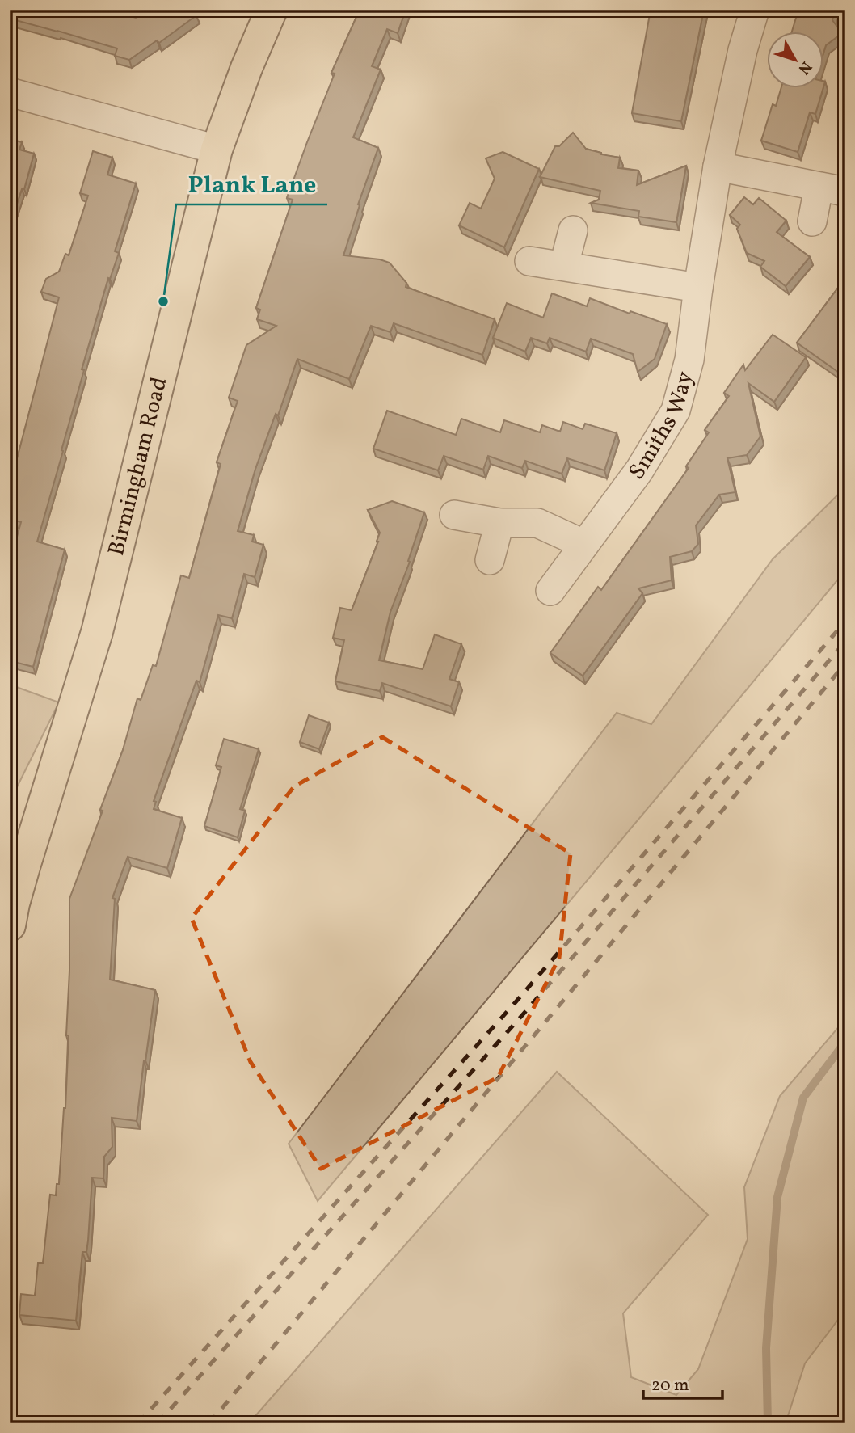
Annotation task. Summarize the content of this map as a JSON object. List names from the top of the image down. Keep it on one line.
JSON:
{"streets":{"main road":["Birmingham Road"],"street":["Smiths Way"]},"places":["Plank Lane"],"scale_bar":"20 m","north":"bottom right"}
